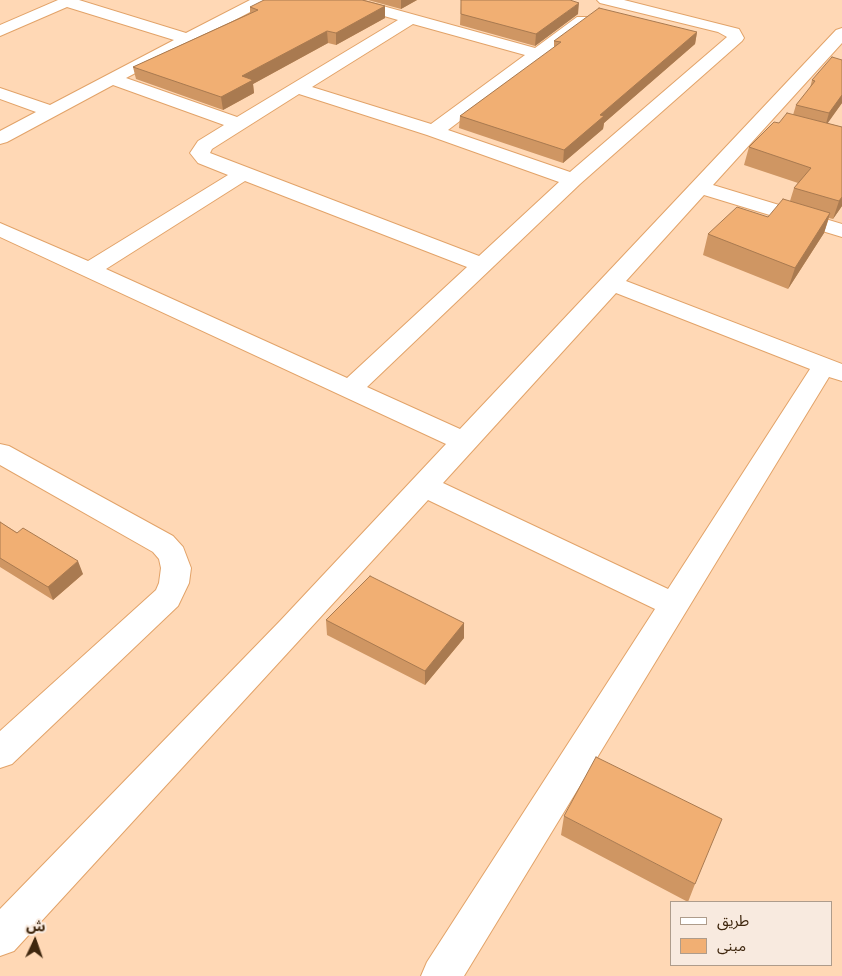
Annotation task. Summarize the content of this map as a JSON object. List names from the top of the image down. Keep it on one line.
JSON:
{"legend":["طريق","مبنى"],"north":"top"}
